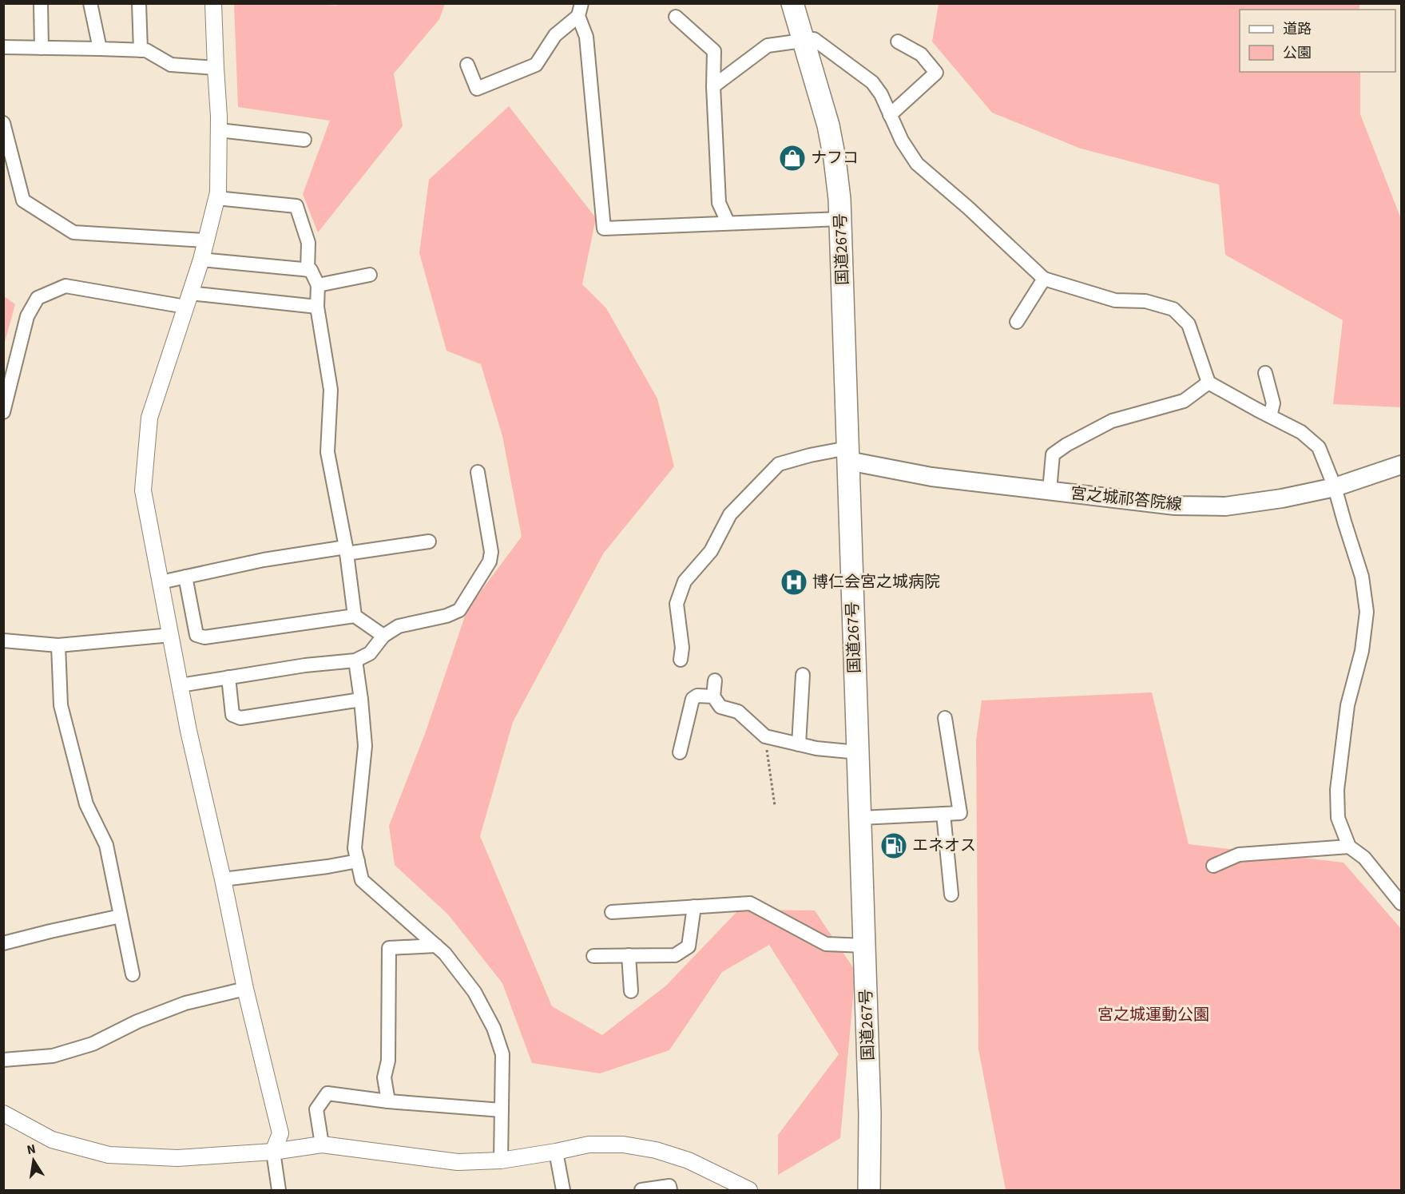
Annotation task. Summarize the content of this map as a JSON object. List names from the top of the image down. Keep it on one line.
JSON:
{"streets":{"highway":["国道267号"],"main road":["宮之城祁答院線"]},"crossings":[["国道267号","宮之城祁答院線"]],"parks":["宮之城運動公園"],"places":{"shop":["ナフコ"],"hospital":["博仁会宮之城病院"],"fuel station":["エネオス"]},"legend":["道路","公園"],"north":"top"}
